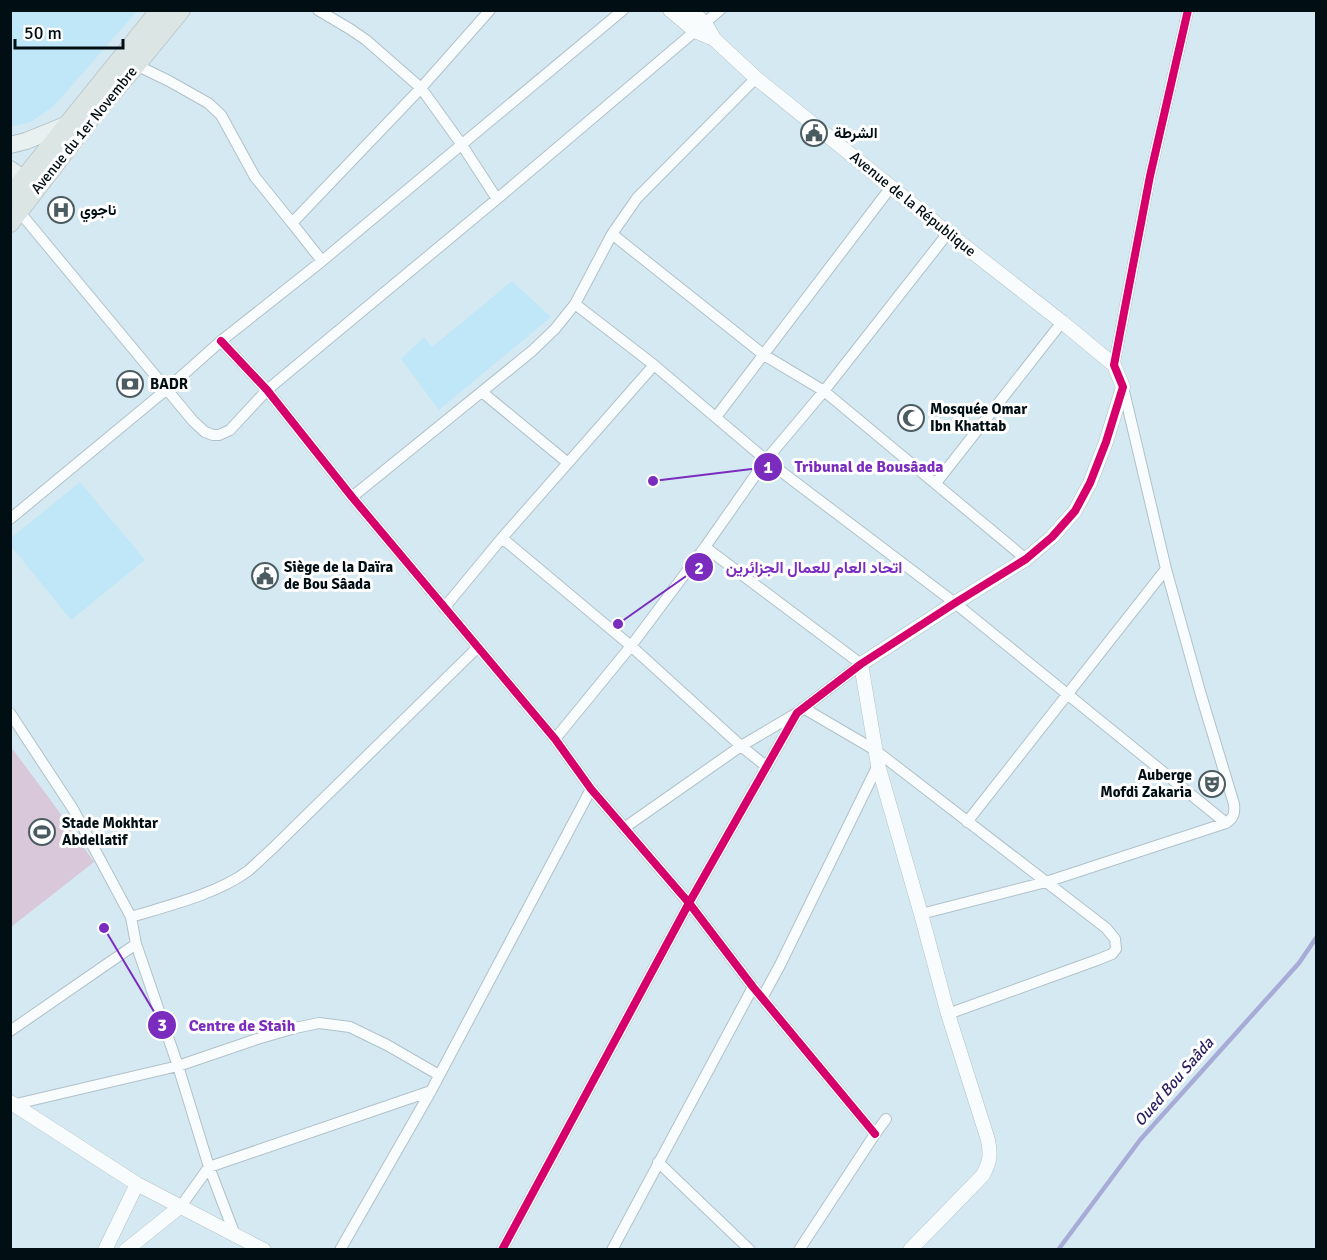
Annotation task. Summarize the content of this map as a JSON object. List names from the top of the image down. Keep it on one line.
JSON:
{"streets":{"main road":["Avenue du 1er Novembre"],"street":["Avenue de la République"]},"water":["Oued Bou Saâda"],"places":{"public building":["الشرطة","Siège de la Daïra de Bou Sâada"],"hospital":["ناجوي"],"bank":["BADR"],"mosque":["Mosquée Omar Ibn Khattab"],"other":["Tribunal de Bousâada","اتحاد العام للعمال الجزائرين","Centre de Staih"],"theatre":["Auberge Mofdi Zakaria"],"sports":["Stade Mokhtar Abdellatif"]},"scale_bar":"50 m"}
